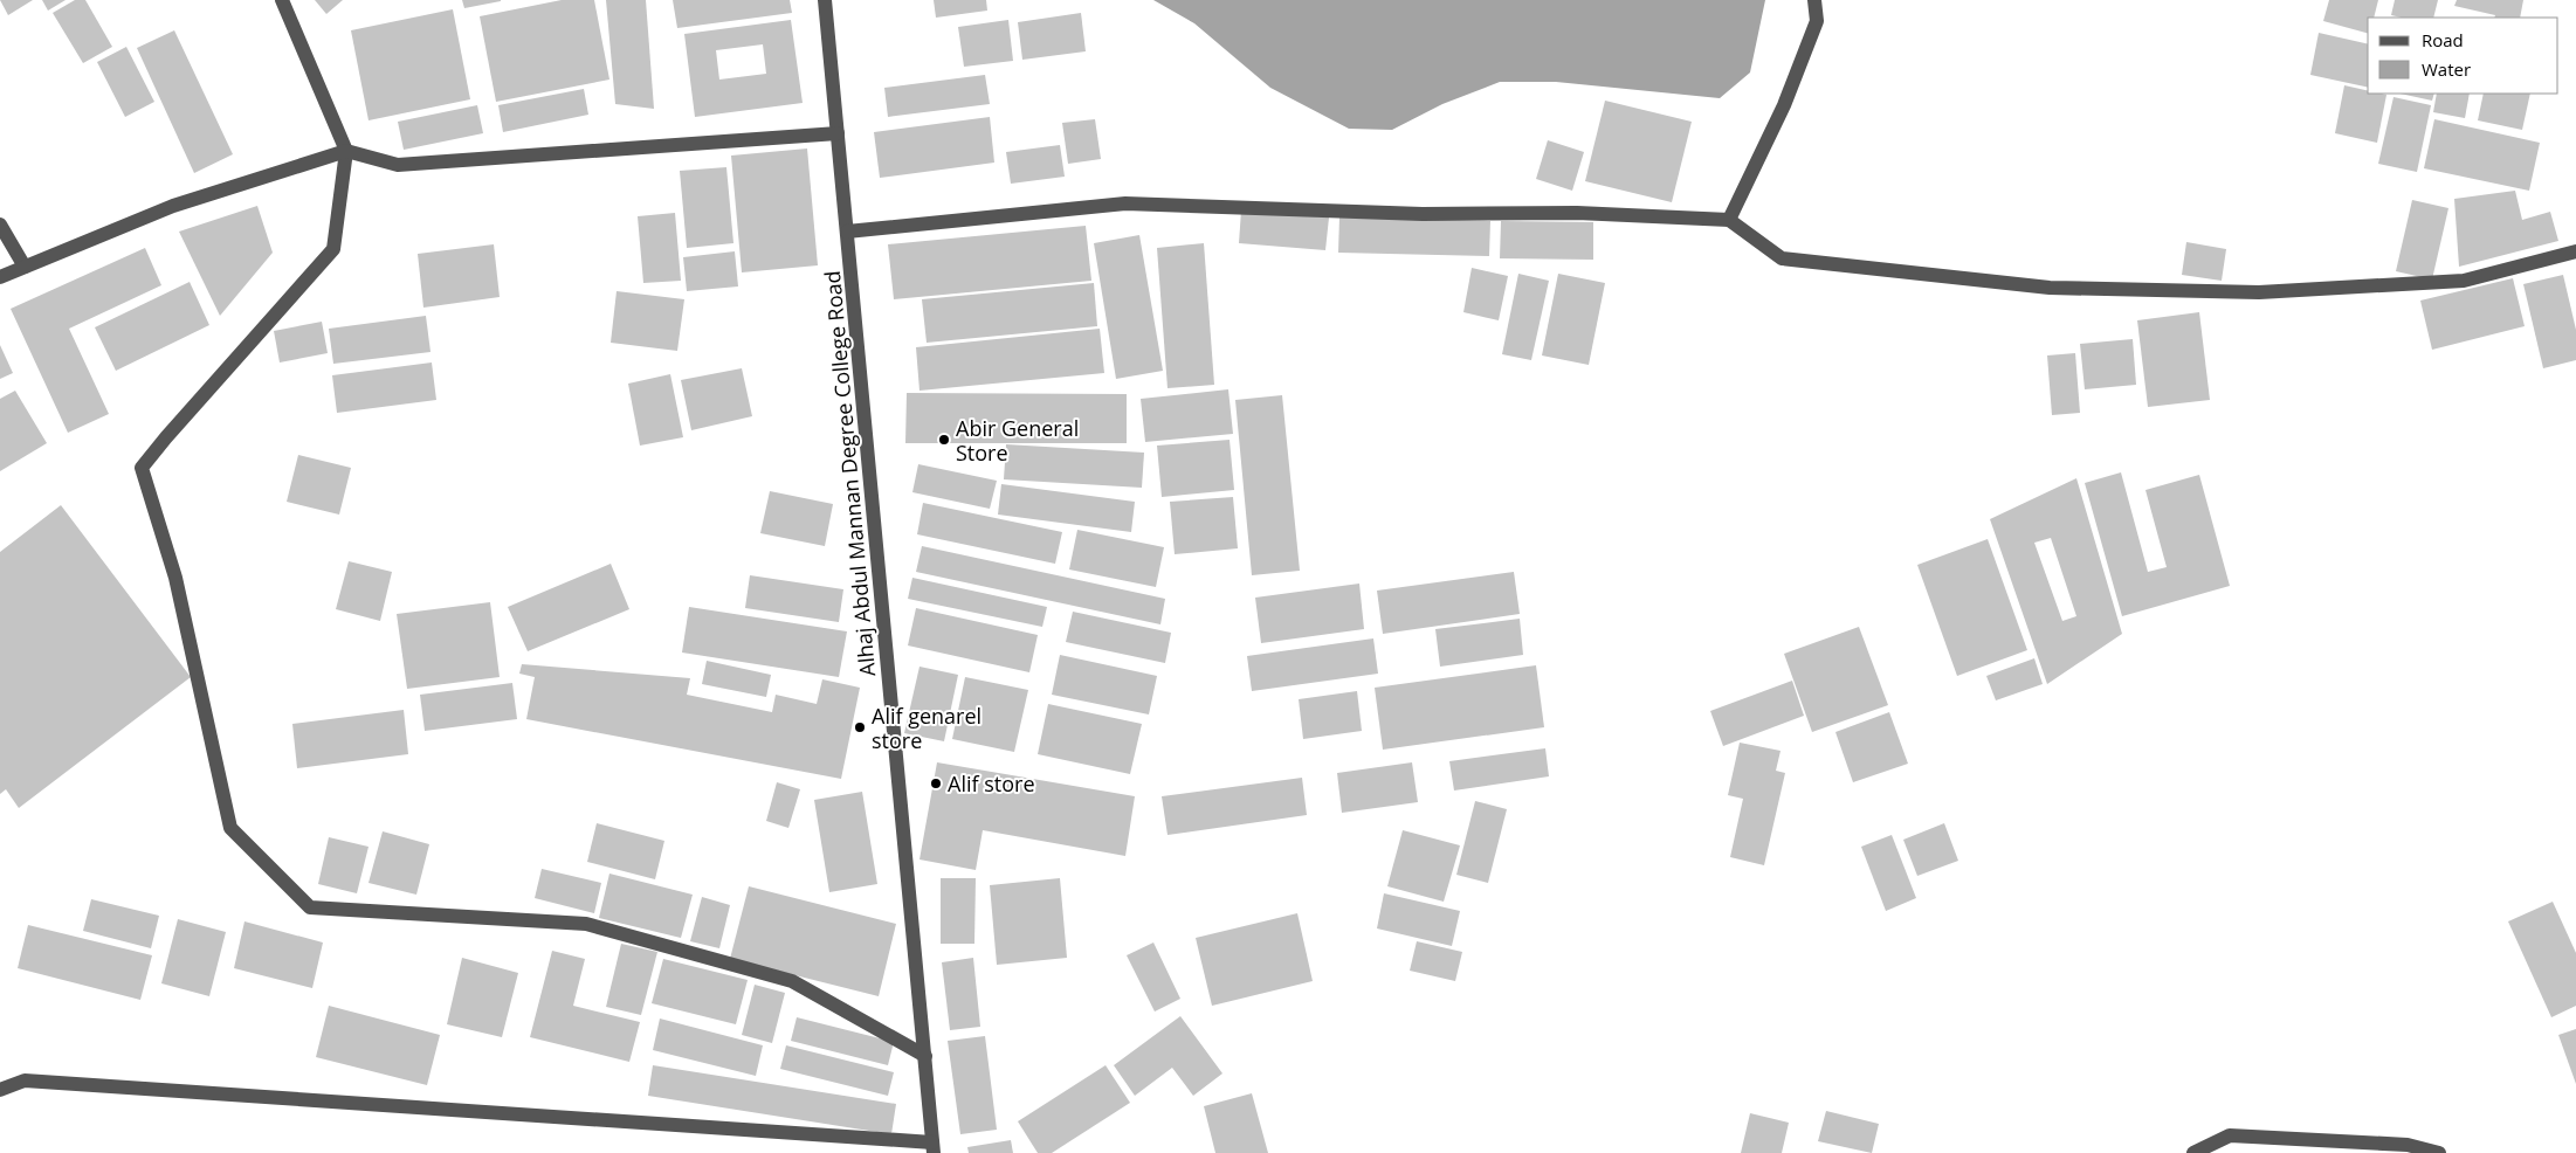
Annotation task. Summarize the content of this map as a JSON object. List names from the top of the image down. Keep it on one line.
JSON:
{"streets":{"street":["Alhaj Abdul Mannan Degree College Road"]},"places":["Abir General Store","Alif genarel store","Alif store"],"legend":["Road","Water"]}
